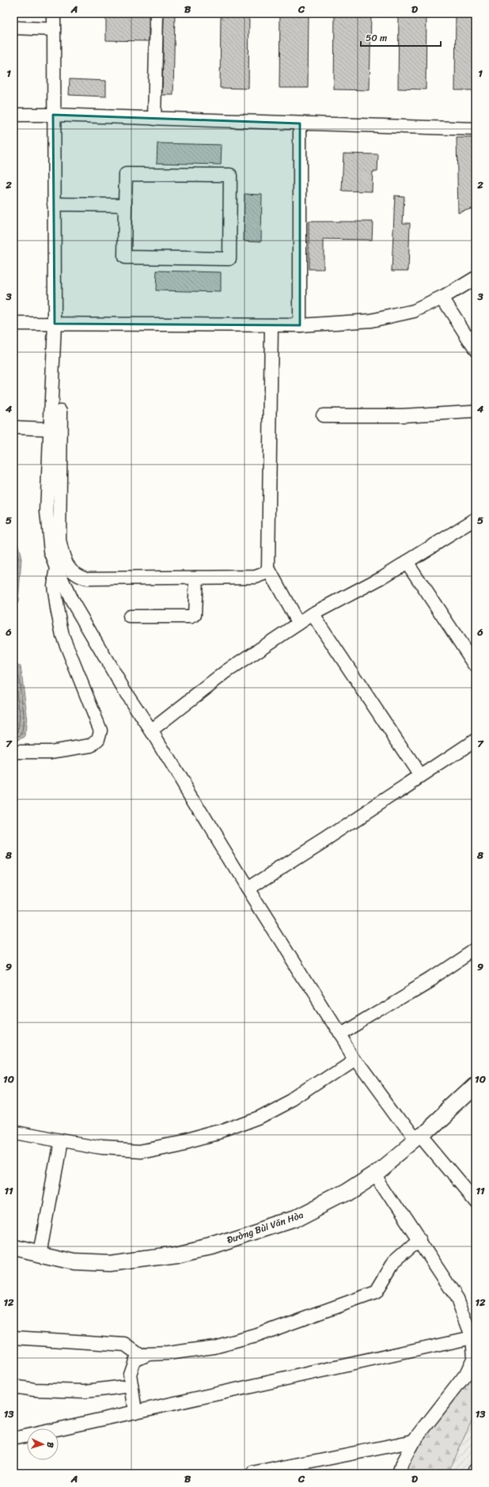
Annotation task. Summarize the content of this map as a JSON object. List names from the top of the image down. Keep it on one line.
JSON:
{"streets":{"main road":["Đường Bùi Văn Hòa"]},"scale_bar":"50 m","north":"right","grid":{"columns":["A","B","C","D"],"rows":["1","2","3","4","5","6","7","8","9","10","11","12","13"]}}
